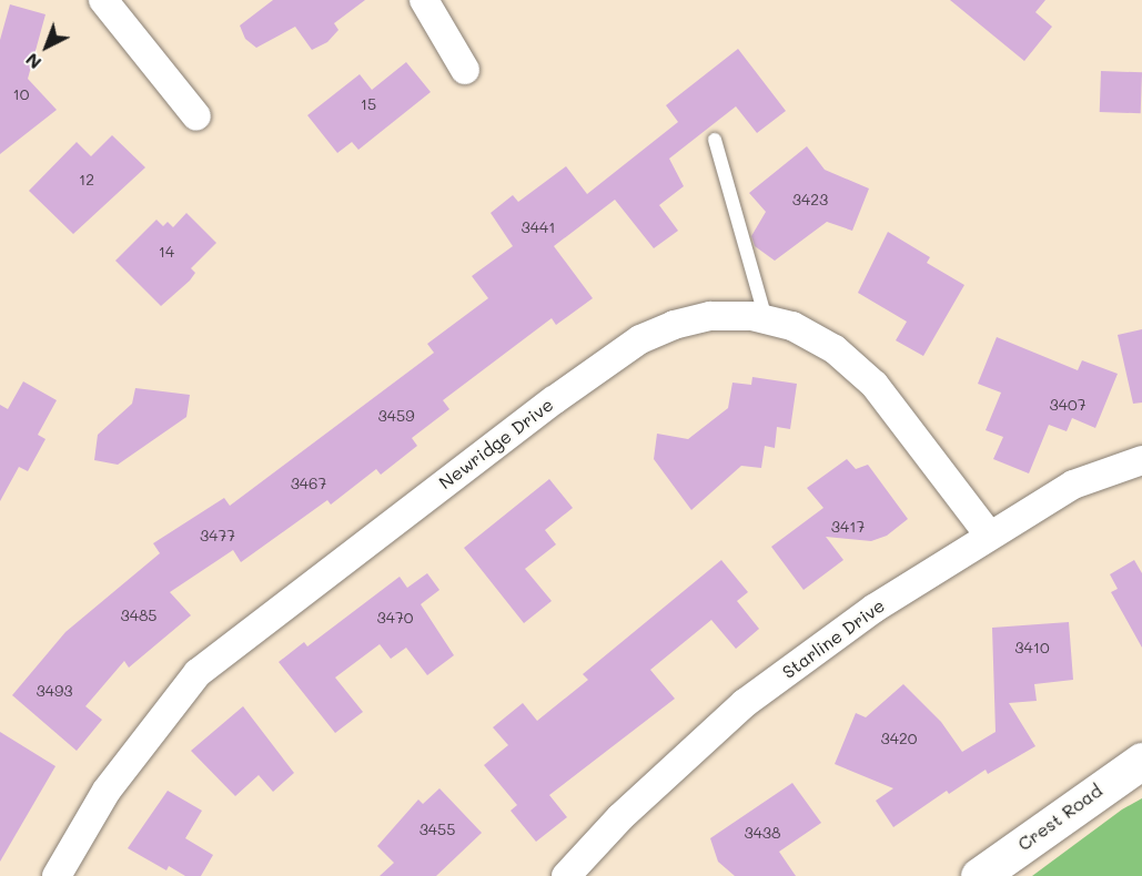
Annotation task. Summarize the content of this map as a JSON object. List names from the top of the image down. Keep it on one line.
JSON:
{"streets":{"street":["Newridge Drive","Starline Drive","Crest Road"]},"crossings":[["Newridge Drive","Starline Drive"]],"house_numbers":["10","15","12","3423","3441","14","3407","3459","3467","3417","3477","3485","3470","3410","3493","3420","3455","3438"],"north":"bottom left"}
